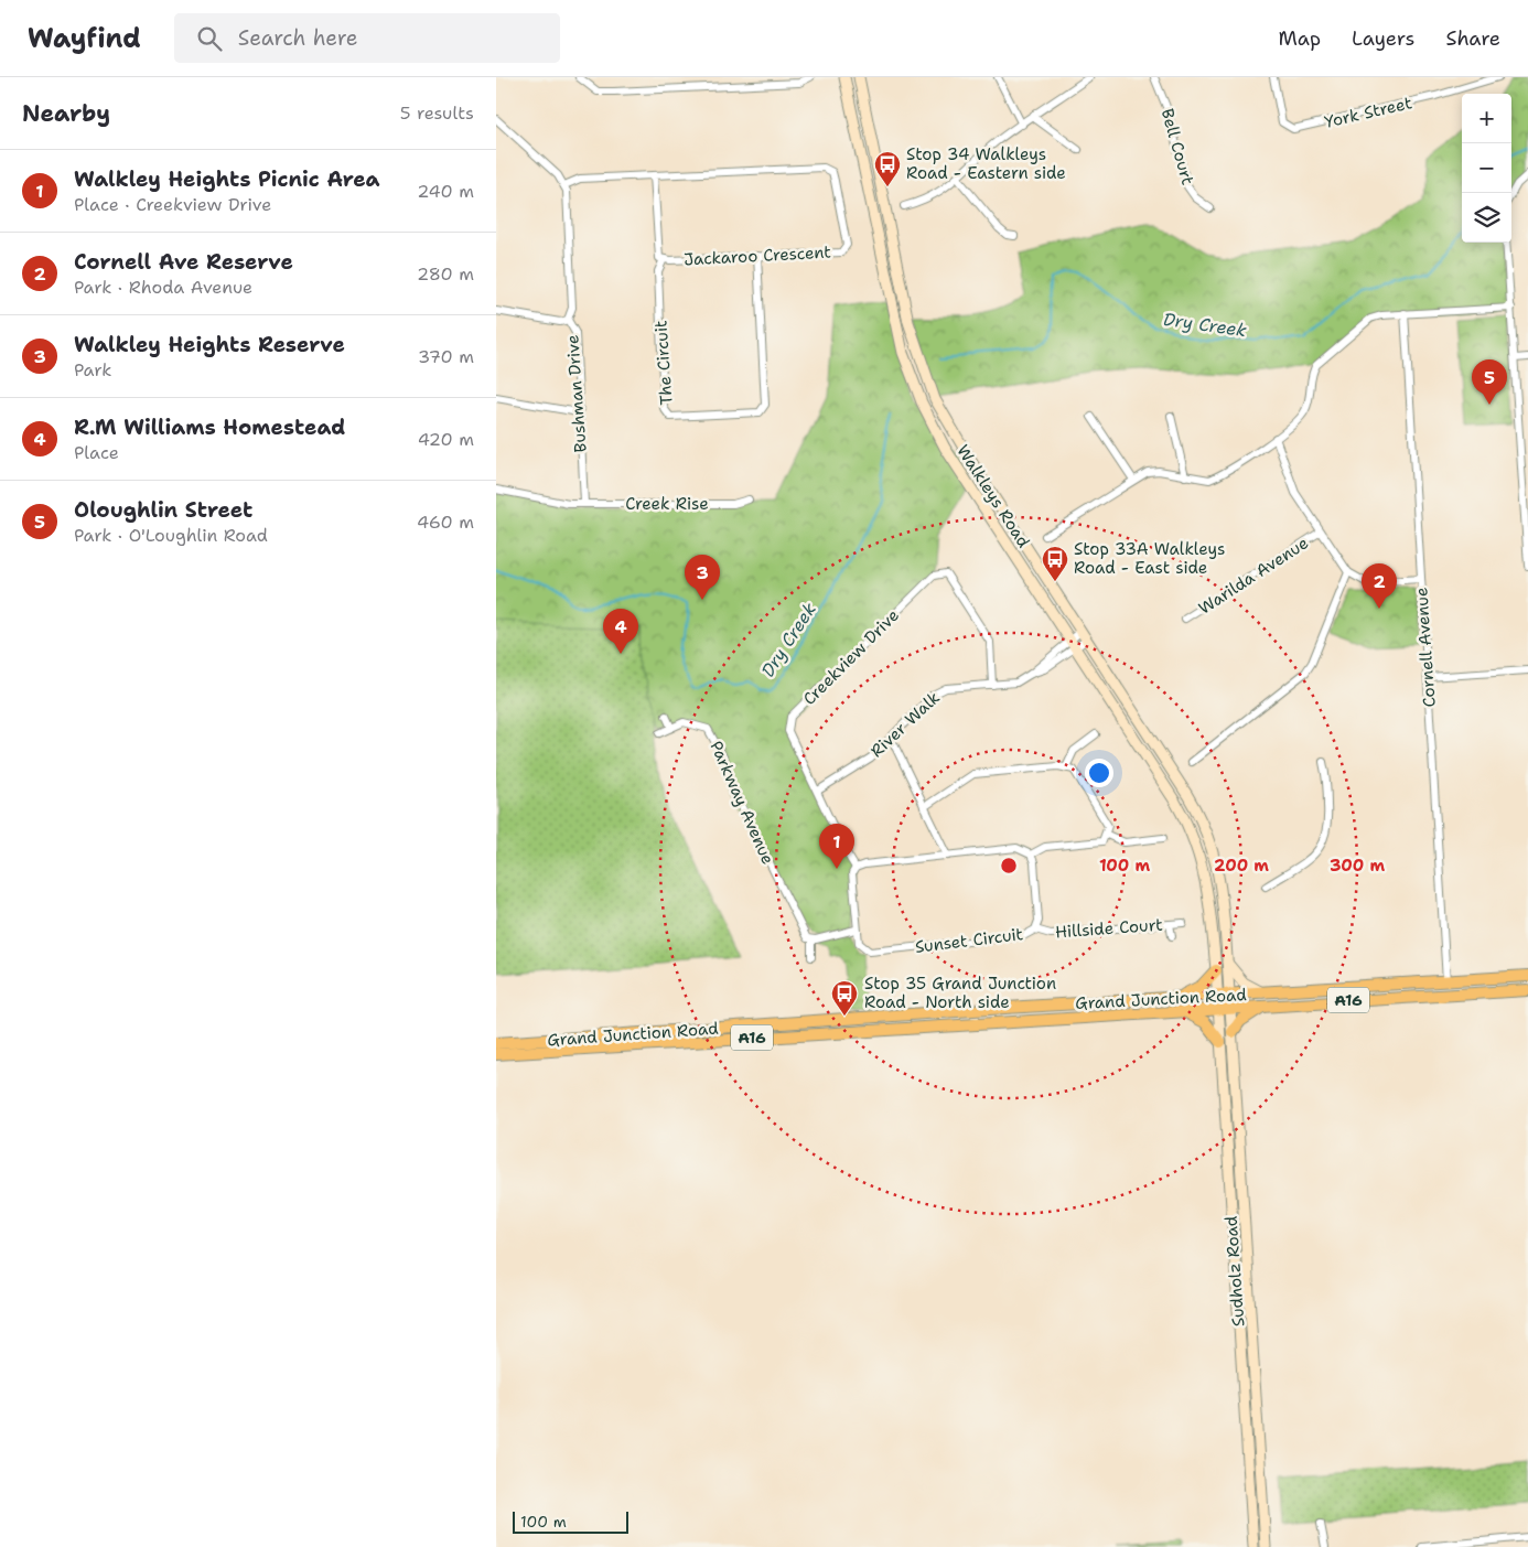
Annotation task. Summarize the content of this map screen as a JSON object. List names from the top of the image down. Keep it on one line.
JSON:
{"streets":{"highway":["Grand Junction Road","A16"],"main road":["Walkleys Road","Sudholz Road"],"street":["York Street","Bell Court","Jackaroo Crescent","The Circuit","Bushman Drive","Creek Rise","Warilda Avenue","Cornell Avenue","Creekview Drive","River Walk","Parkway Avenue","Hillside Court","Sunset Circuit"]},"crossings":[["Jackaroo Crescent","The Circuit"],["Jackaroo Crescent","Bushman Drive"],["Bushman Drive","Creek Rise"],["Walkleys Road","River Walk"],["Walkleys Road","Grand Junction Road"],["Walkleys Road","Sudholz Road"],["Cornell Avenue","Grand Junction Road"],["Creekview Drive","River Walk"],["Creekview Drive","Sunset Circuit"],["Hillside Court","Sunset Circuit"],["Grand Junction Road","Sudholz Road"]],"water":["Dry Creek"],"places":{"bus stop":["Stop 34 Walkleys Road - Eastern side","Stop 33A Walkleys Road - East side","Stop 35 Grand Junction Road - North side"]},"scale_bar":"100 m","page":{"header":"Wayfind","search":"Search here","nav":["Map","Layers","Share"],"heading":["Nearby","5 results"],"map_buttons":["+","−"],"list":[{"mark":"1","name":"Walkley Heights Picnic Area","note":"Place · Creekview Drive","value":"240 m"},{"mark":"2","name":"Cornell Ave Reserve","note":"Park · Rhoda Avenue","value":"280 m"},{"mark":"3","name":"Walkley Heights Reserve","note":"Park","value":"370 m"},{"mark":"4","name":"R.M Williams Homestead","note":"Place","value":"420 m"},{"mark":"5","name":"Oloughlin Street","note":"Park · O'Loughlin Road","value":"460 m"}],"pins":["5","3","2","4","1"],"scale":"100 m"},"rings":["100 m","200 m","300 m"]}
